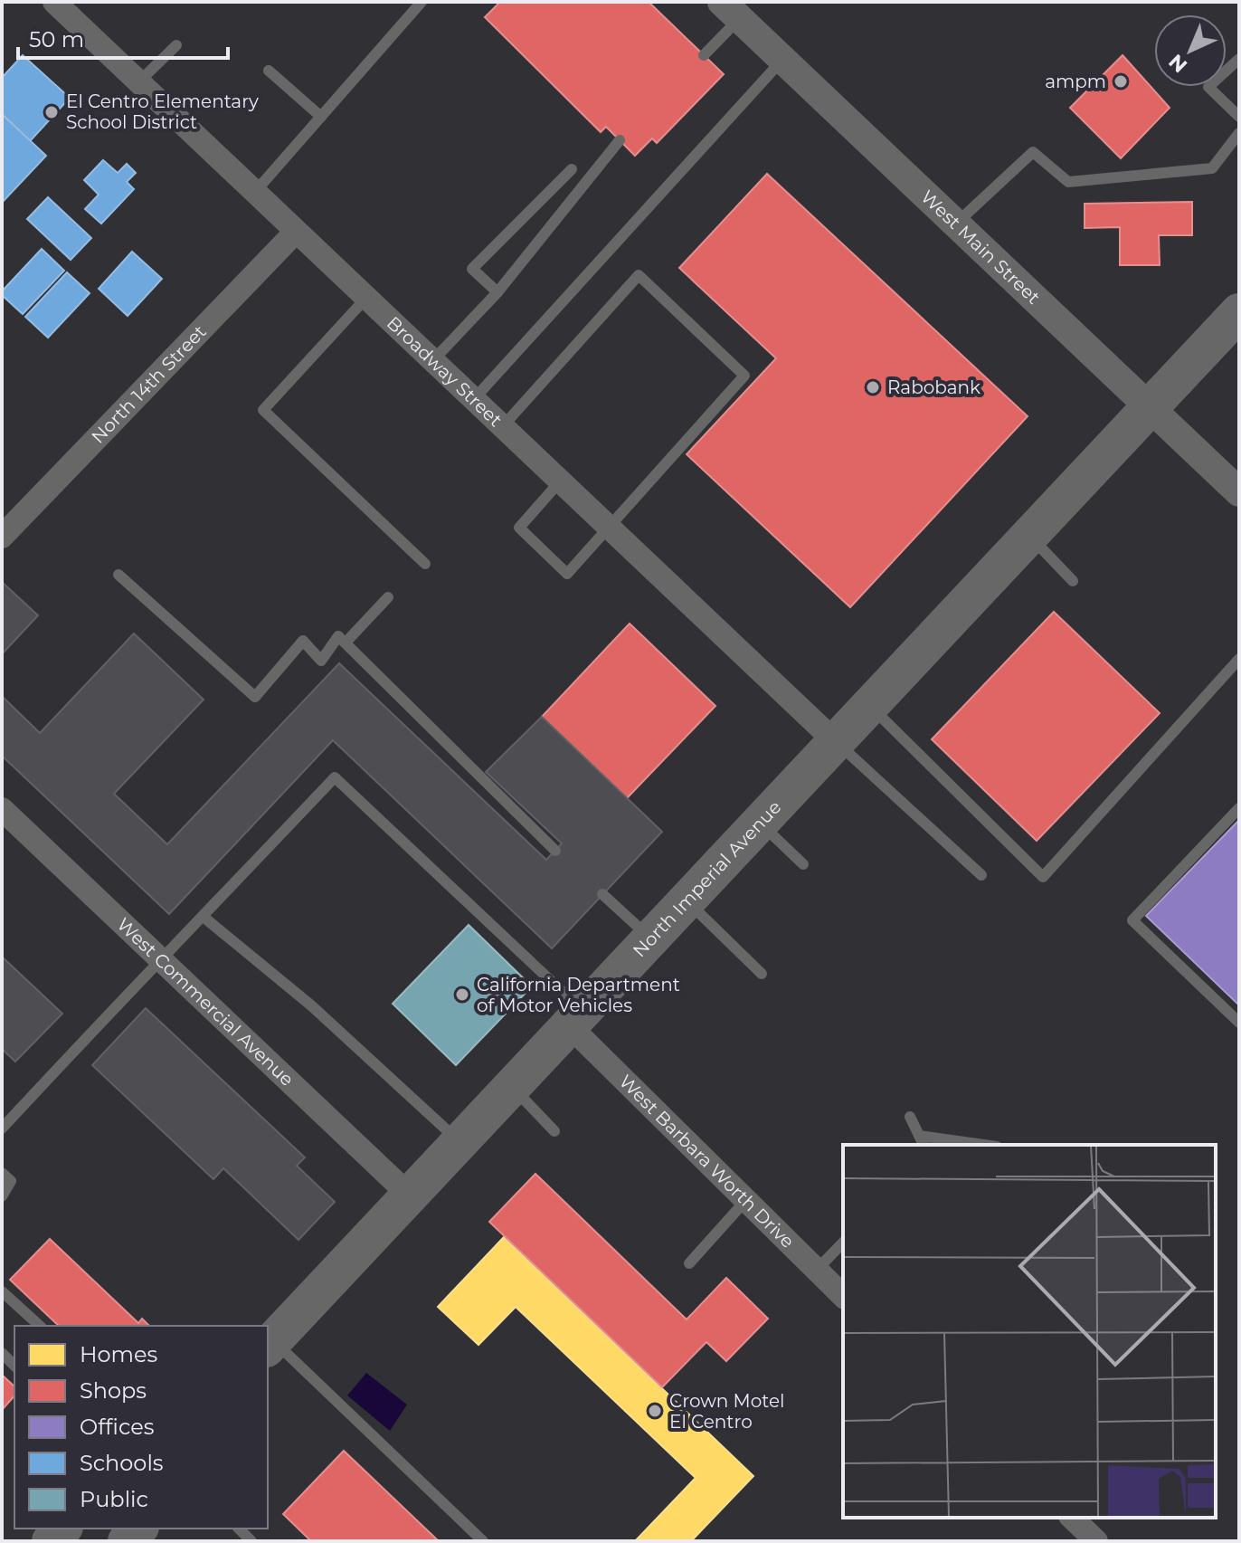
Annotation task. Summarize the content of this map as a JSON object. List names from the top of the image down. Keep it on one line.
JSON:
{"streets":{"highway":["North Imperial Avenue"],"street":["West Main Street","Broadway Street","North 14th Street","West Commercial Avenue","West Barbara Worth Drive"]},"crossings":[["West Main Street","North Imperial Avenue"],["Broadway Street","North 14th Street"],["Broadway Street","North Imperial Avenue"],["North Imperial Avenue","West Commercial Avenue"],["North Imperial Avenue","West Barbara Worth Drive"]],"places":["ampm","El Centro Elementary School District","Rabobank","California Department of Motor Vehicles","Crown Motel El Centro"],"legend":["Homes","Shops","Offices","Schools","Public"],"scale_bar":"50 m","north":"bottom left"}
